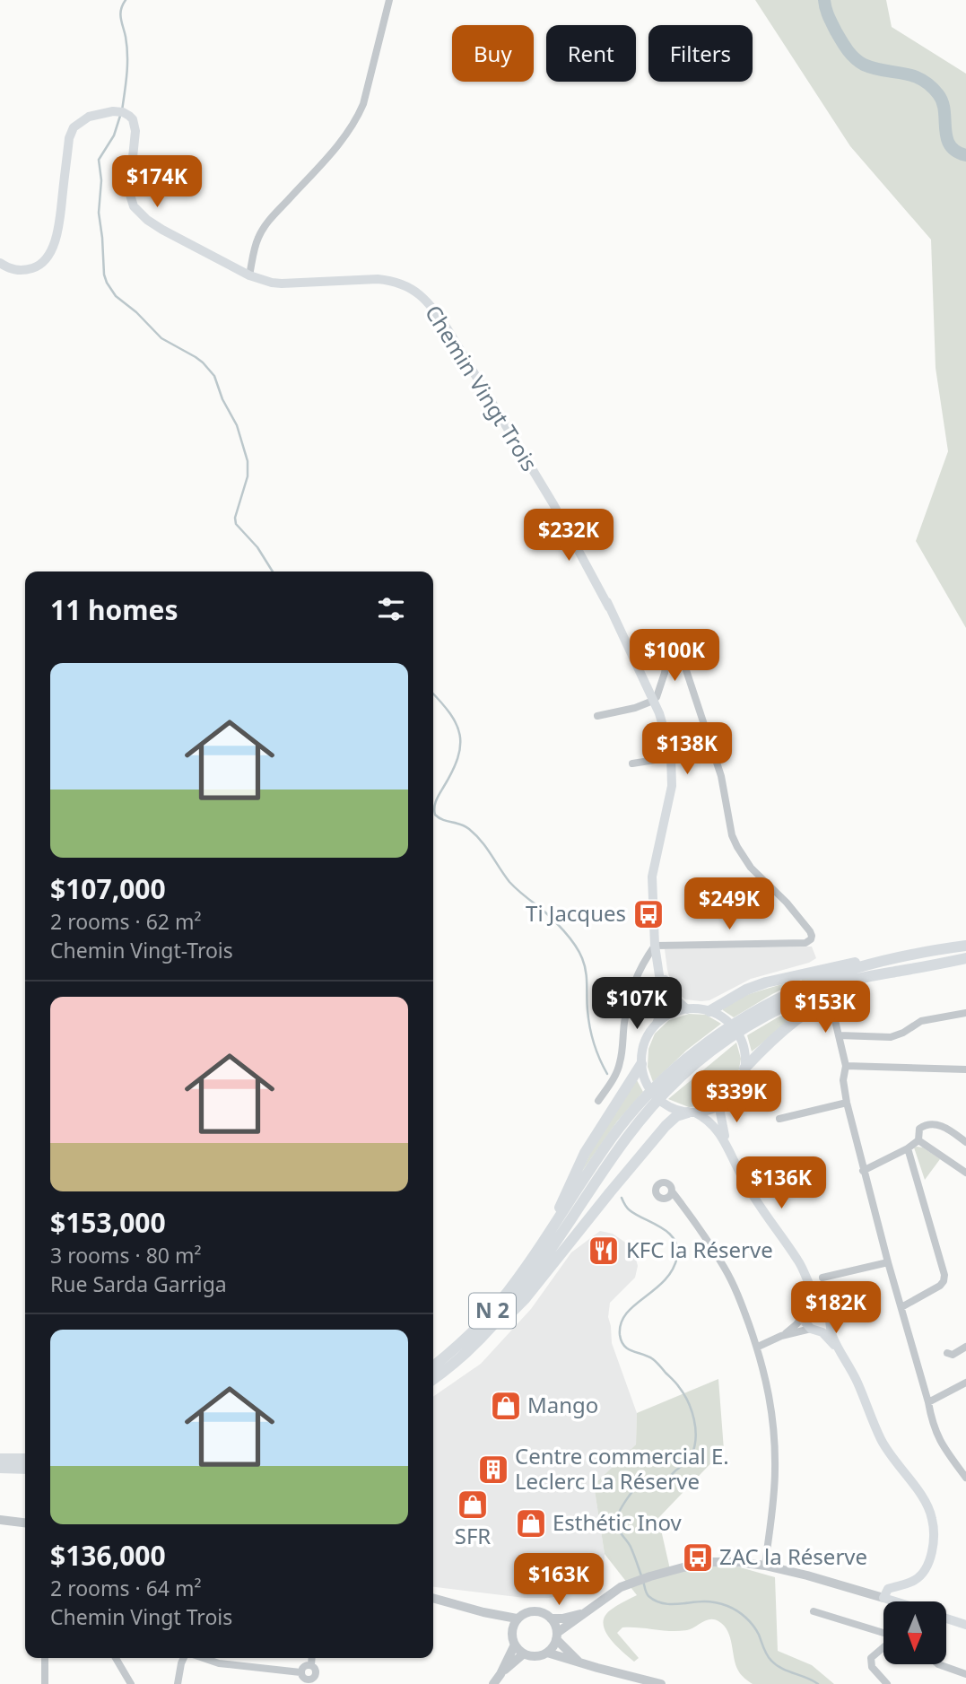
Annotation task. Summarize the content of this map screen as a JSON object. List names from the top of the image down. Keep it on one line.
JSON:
{"streets":{"highway":["N 2"],"main road":["Chemin Vingt Trois"]},"places":{"bus stop":["Ti Jacques","ZAC la Réserve"],"restaurant":["KFC la Réserve"],"shop":["Mango","SFR","Esthétic Inov"],"building":["Centre commercial E. Leclerc La Réserve"]},"north":"bottom","page":{"chip":["Buy","Rent","Filters"],"price":["$174K","$232K","$100K","$138K","$249K","$107K","$153K","$339K","$136K","$182K","$163K"],"heading":"11 homes","list":[{"name":"$107,000","note":"2 rooms · 62 m² · Chemin Vingt-Trois"},{"name":"$153,000","note":"3 rooms · 80 m² · Rue Sarda Garriga"},{"name":"$136,000","note":"2 rooms · 64 m² · Chemin Vingt Trois"}]}}
